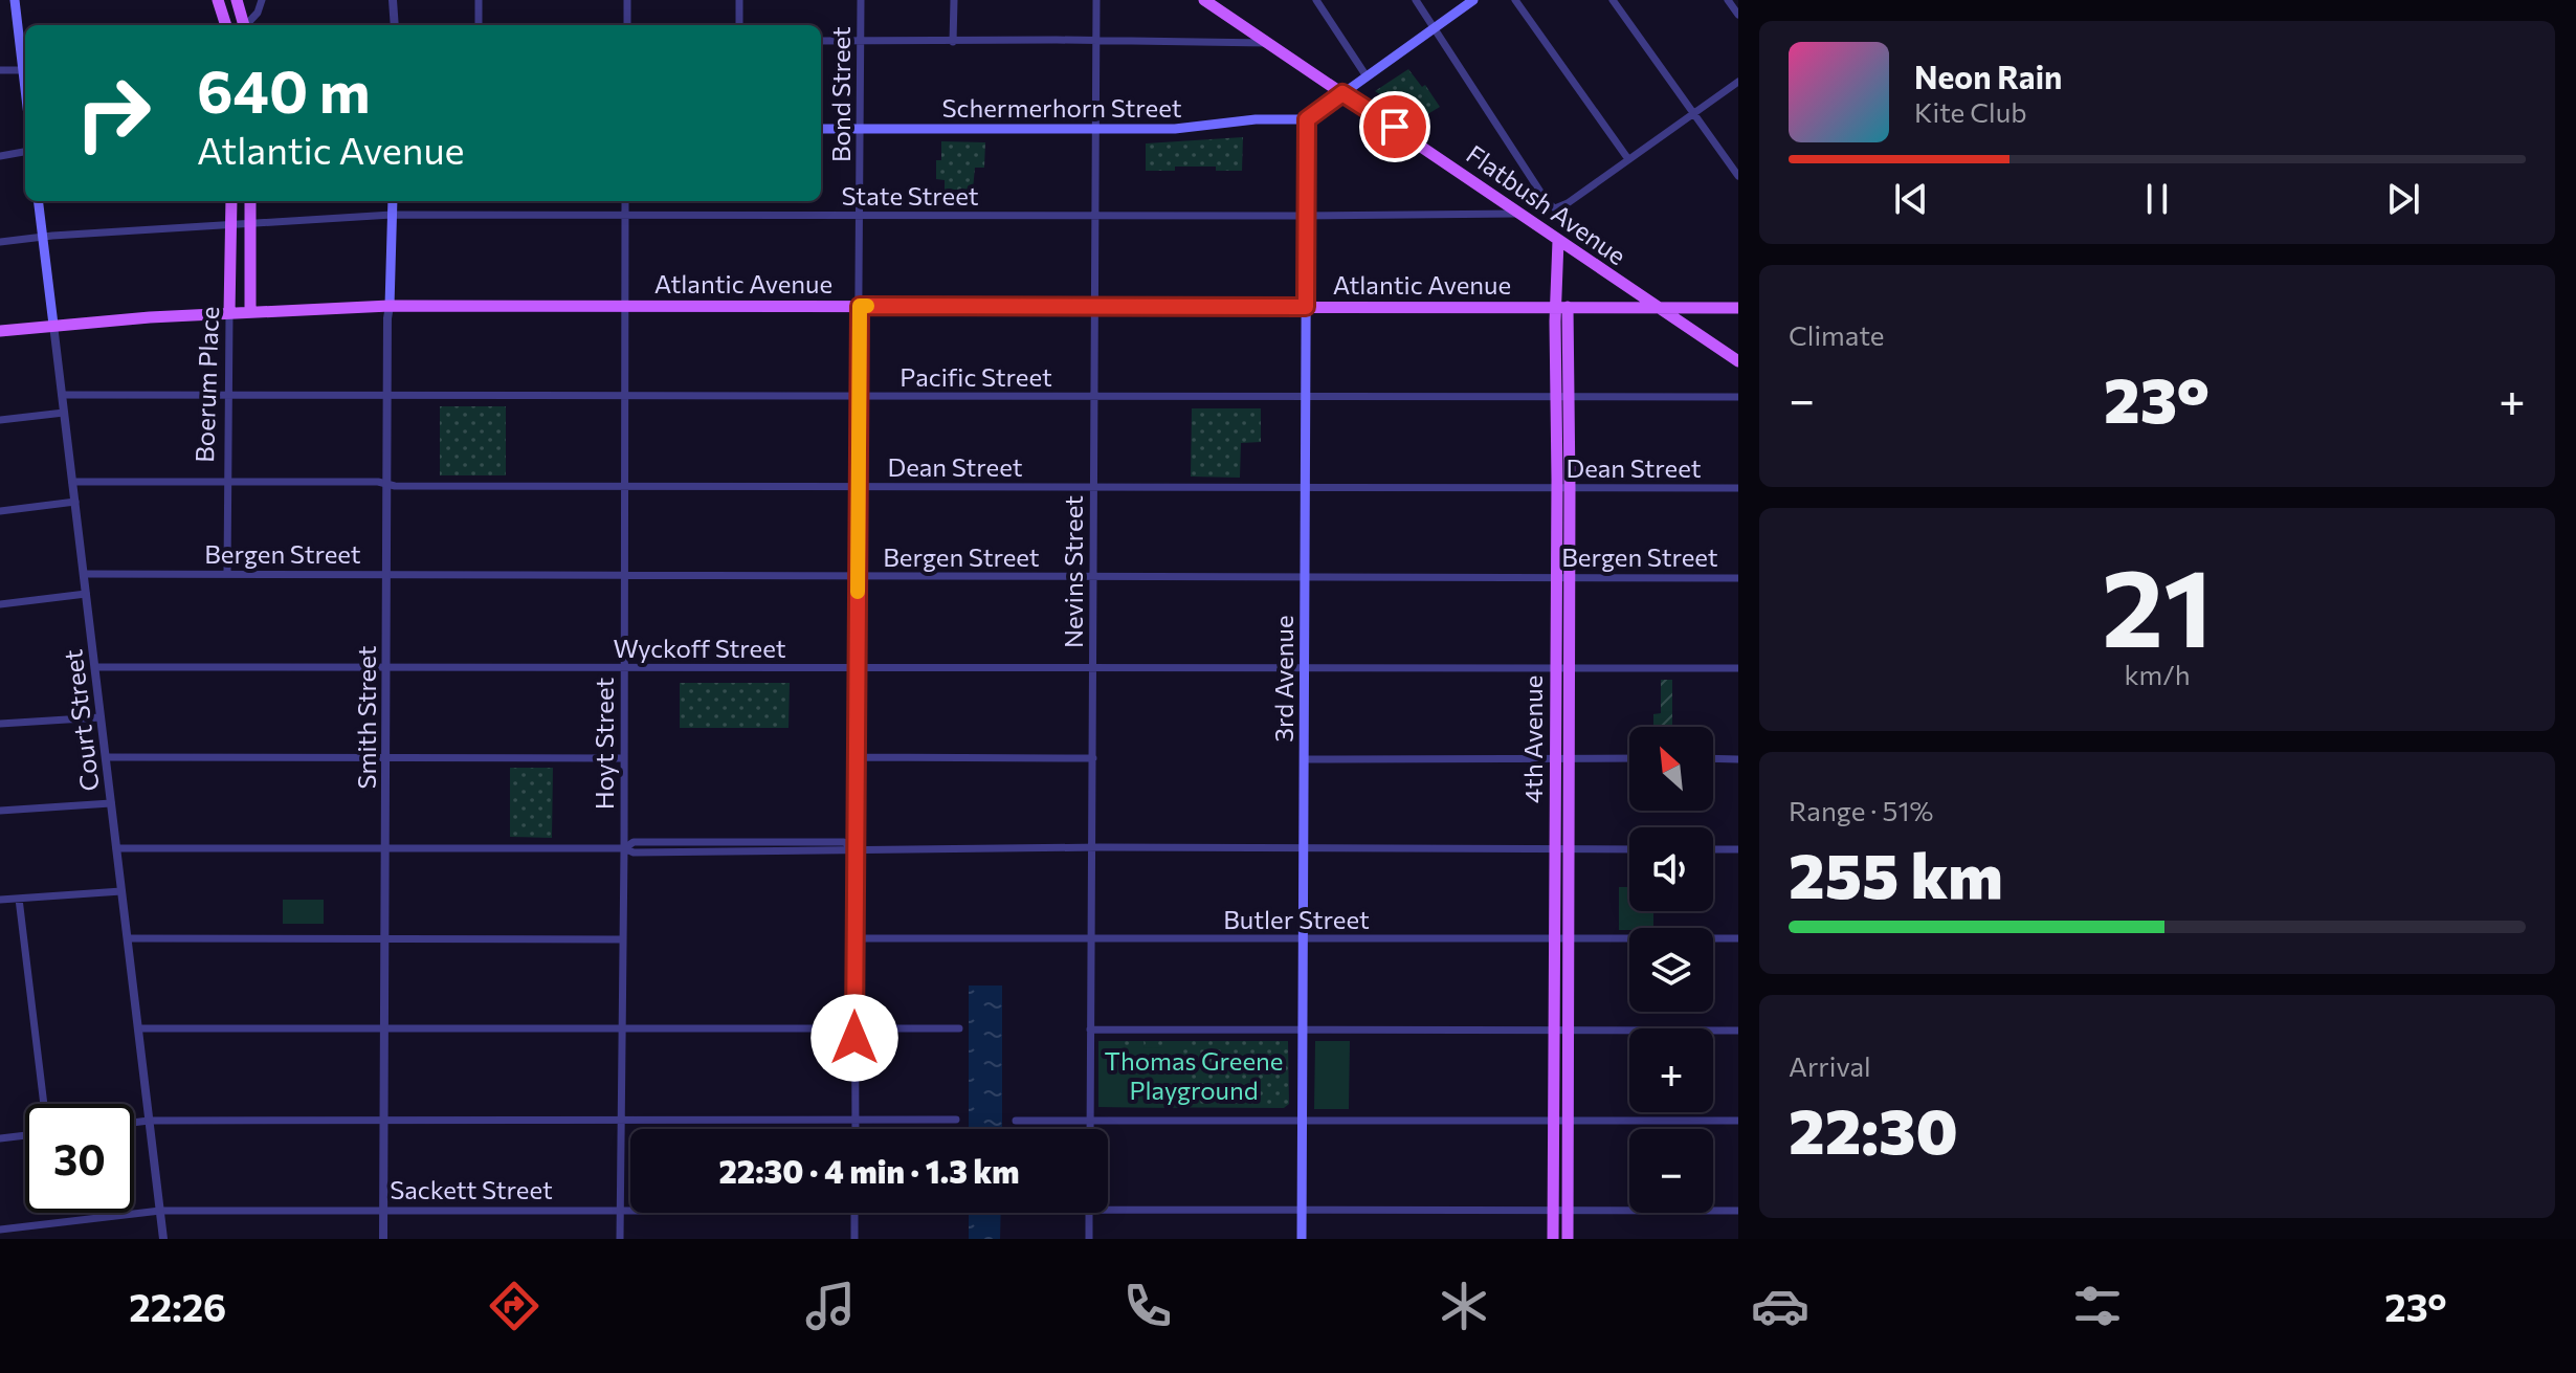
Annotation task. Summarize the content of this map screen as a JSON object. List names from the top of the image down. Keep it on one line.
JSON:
{"streets":{"main road":["Schermerhorn Street","Flatbush Avenue","Atlantic Avenue","Boerum Place","3rd Avenue","Smith Street","Court Street","4th Avenue"],"street":["Bond Street","State Street","Pacific Street","Dean Street","Bergen Street","Nevins Street","Wyckoff Street","Hoyt Street","Butler Street","Sackett Street"]},"crossings":[["Bond Street","Schermerhorn Street"],["Bond Street","State Street"],["Bond Street","Atlantic Avenue"],["Bond Street","Pacific Street"],["Bond Street","Dean Street"],["Bond Street","Bergen Street"],["Bond Street","Wyckoff Street"],["Bond Street","Butler Street"],["Schermerhorn Street","Nevins Street"],["Schermerhorn Street","3rd Avenue"],["State Street","Flatbush Avenue"],["State Street","Boerum Place"],["State Street","Nevins Street"],["State Street","3rd Avenue"],["State Street","Smith Street"],["State Street","Court Street"],["State Street","Hoyt Street"],["Flatbush Avenue","Atlantic Avenue"],["Flatbush Avenue","4th Avenue"],["Atlantic Avenue","Boerum Place"],["Atlantic Avenue","Nevins Street"],["Atlantic Avenue","3rd Avenue"],["Atlantic Avenue","Smith Street"],["Atlantic Avenue","Court Street"],["Atlantic Avenue","4th Avenue"],["Atlantic Avenue","Hoyt Street"],["Pacific Street","Boerum Place"],["Pacific Street","Nevins Street"],["Pacific Street","3rd Avenue"],["Pacific Street","Smith Street"],["Pacific Street","Court Street"],["Pacific Street","4th Avenue"],["Pacific Street","Hoyt Street"],["Boerum Place","Dean Street"],["Boerum Place","Bergen Street"],["Dean Street","Nevins Street"],["Dean Street","3rd Avenue"],["Dean Street","Smith Street"],["Dean Street","Court Street"],["Dean Street","4th Avenue"],["Dean Street","Hoyt Street"],["Bergen Street","Nevins Street"],["Bergen Street","3rd Avenue"],["Bergen Street","Smith Street"],["Bergen Street","Court Street"],["Bergen Street","4th Avenue"],["Bergen Street","Hoyt Street"],["Nevins Street","Wyckoff Street"],["Nevins Street","Butler Street"],["Wyckoff Street","3rd Avenue"],["Wyckoff Street","Smith Street"],["Wyckoff Street","Court Street"],["Wyckoff Street","4th Avenue"],["Wyckoff Street","Hoyt Street"],["3rd Avenue","Butler Street"],["Smith Street","Sackett Street"],["Court Street","Sackett Street"],["4th Avenue","Butler Street"],["Hoyt Street","Sackett Street"]],"parks":["Thomas Greene Playground"],"north":"top left","page":{"turn":["640 m","Atlantic Avenue"],"song":["Neon Rain","Kite Club"],"tile":["Climate",["21","km/h"],["Range · 51%","255 km"],["Arrival","22:30"]],"heat":["−","23°","+"],"map_buttons":["+","−"],"limit":"30","trip":"22:30 · 4 min · 1.3 km","tabs":["22:26","23°"]}}
